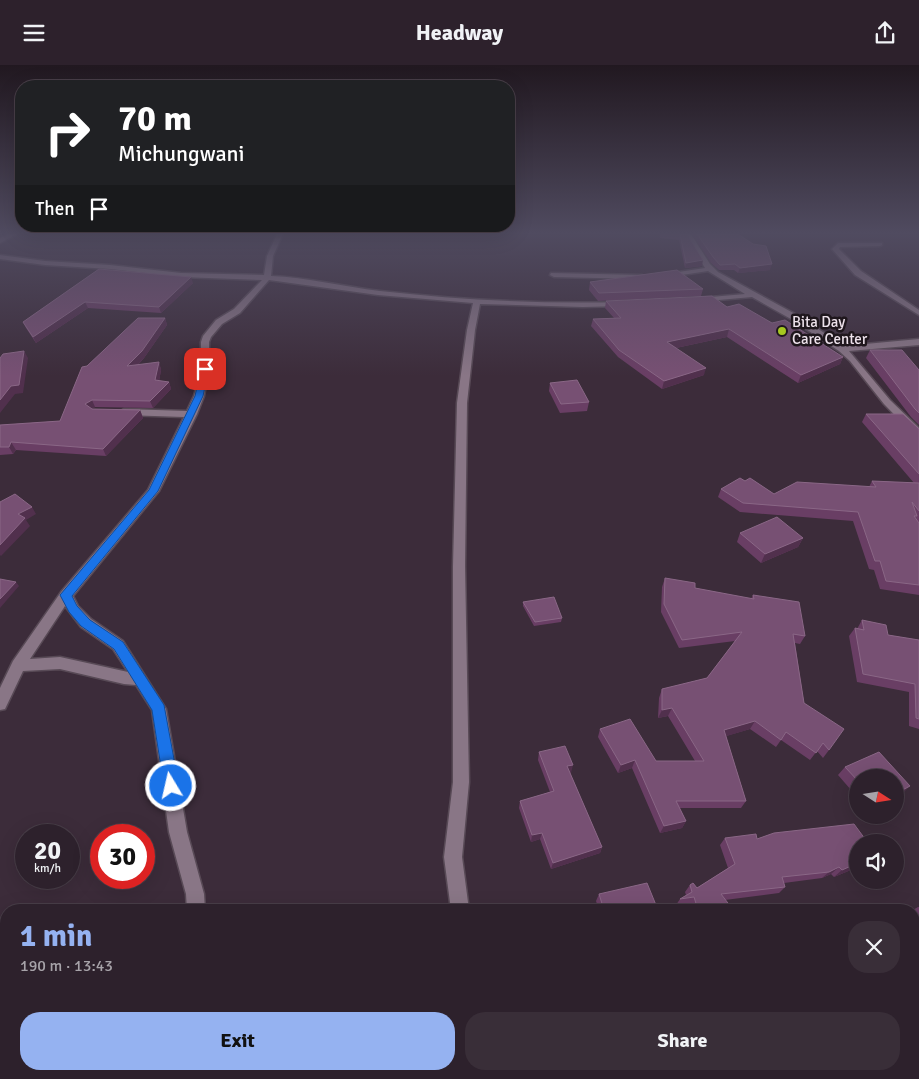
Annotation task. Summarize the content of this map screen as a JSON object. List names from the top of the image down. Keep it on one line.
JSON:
{"places":["Bita Day Care Center"],"north":"right","page":{"header":"Headway","turn":["70 m","Michungwani"],"then":"Then","speed":"20 km/h","limit":"30","heading":["1 min","190 m · 13:43"],"buttons":["Exit","Share"]}}
